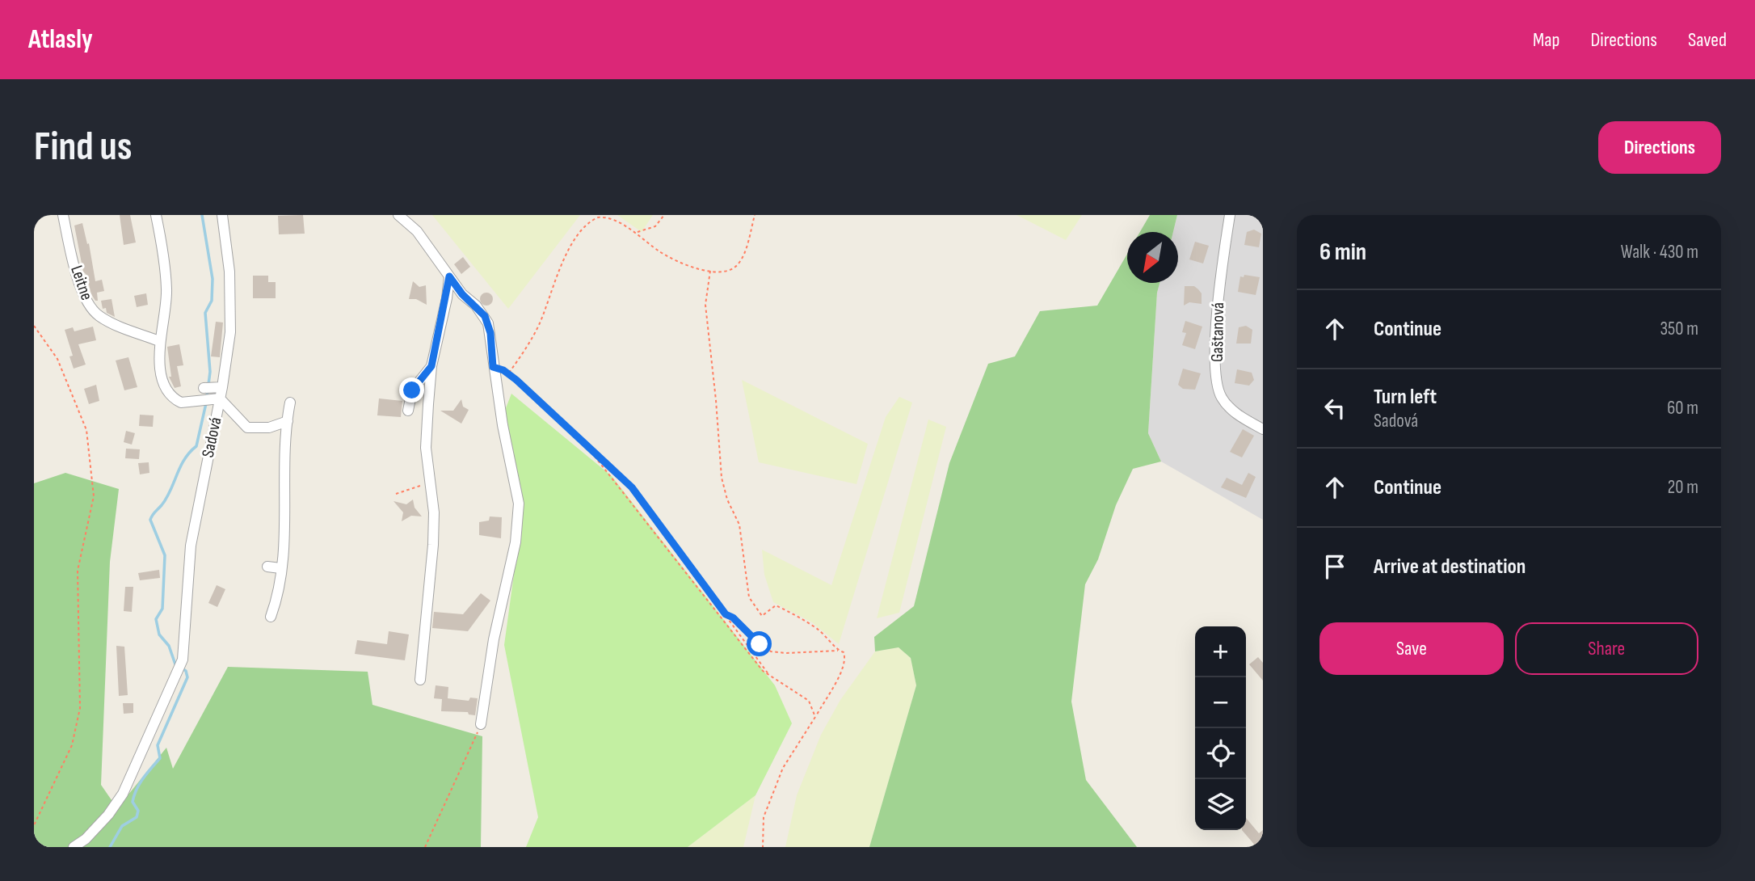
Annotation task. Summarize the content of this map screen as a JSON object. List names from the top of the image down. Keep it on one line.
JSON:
{"streets":{"street":["Leitne","Gaštanová","Sadová"]},"north":"bottom left","page":{"header":"Atlasly","nav":["Map","Directions","Saved"],"buttons":["Directions",["Save","Share"]],"title":"Find us","heading":["6 min","Walk · 430 m"],"list":[["Continue","350 m"],["Turn left","Sadová","60 m"],["Continue","20 m"],"Arrive at destination"],"map_buttons":["+","−"]}}
